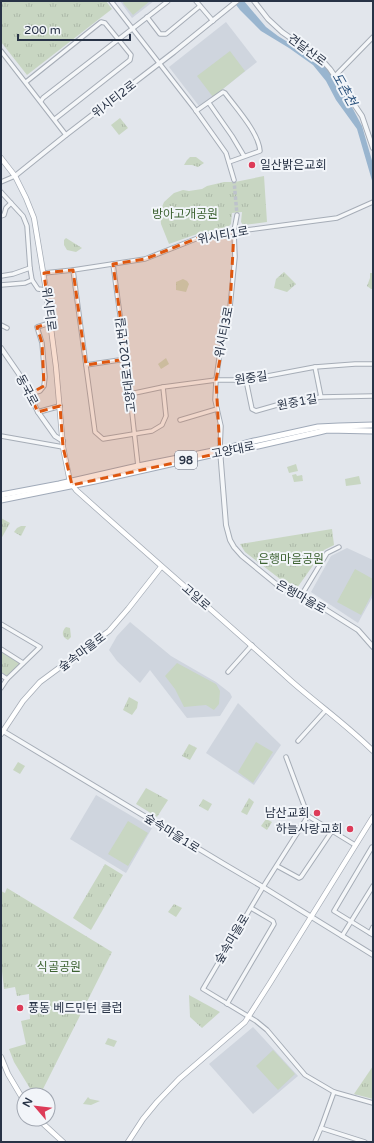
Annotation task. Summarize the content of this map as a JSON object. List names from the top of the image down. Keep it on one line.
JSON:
{"streets":{"main road":["위시티로","고양대로","98","고일로","숲속마을로"],"street":["견달산로","위시티2로","위시티1로","위시티3로","고양대로1021번길","원중길","동국로","원중1길","은행마을로","숲속마을1로"]},"crossings":[["위시티2로","위시티로"],["위시티1로","위시티로"],["위시티1로","위시티3로"],["위시티1로","고양대로1021번길"],["위시티로","동국로"],["위시티로","고양대로"],["위시티로","고일로"],["위시티3로","원중길"],["위시티3로","고양대로"],["위시티3로","은행마을로"],["고양대로1021번길","원중길"],["고양대로1021번길","고양대로"],["원중길","원중1길"],["고양대로","고일로"],["고양대로","은행마을로"],["고일로","숲속마을로"],["숲속마을로","숲속마을1로"]],"water":["도촌천"],"parks":["방아고개공원","은행마을공원","식골공원"],"places":["일산밝은교회","남산교회","하늘사랑교회","풍동 베드민턴 클럽"],"scale_bar":"200 m","north":"top left"}
